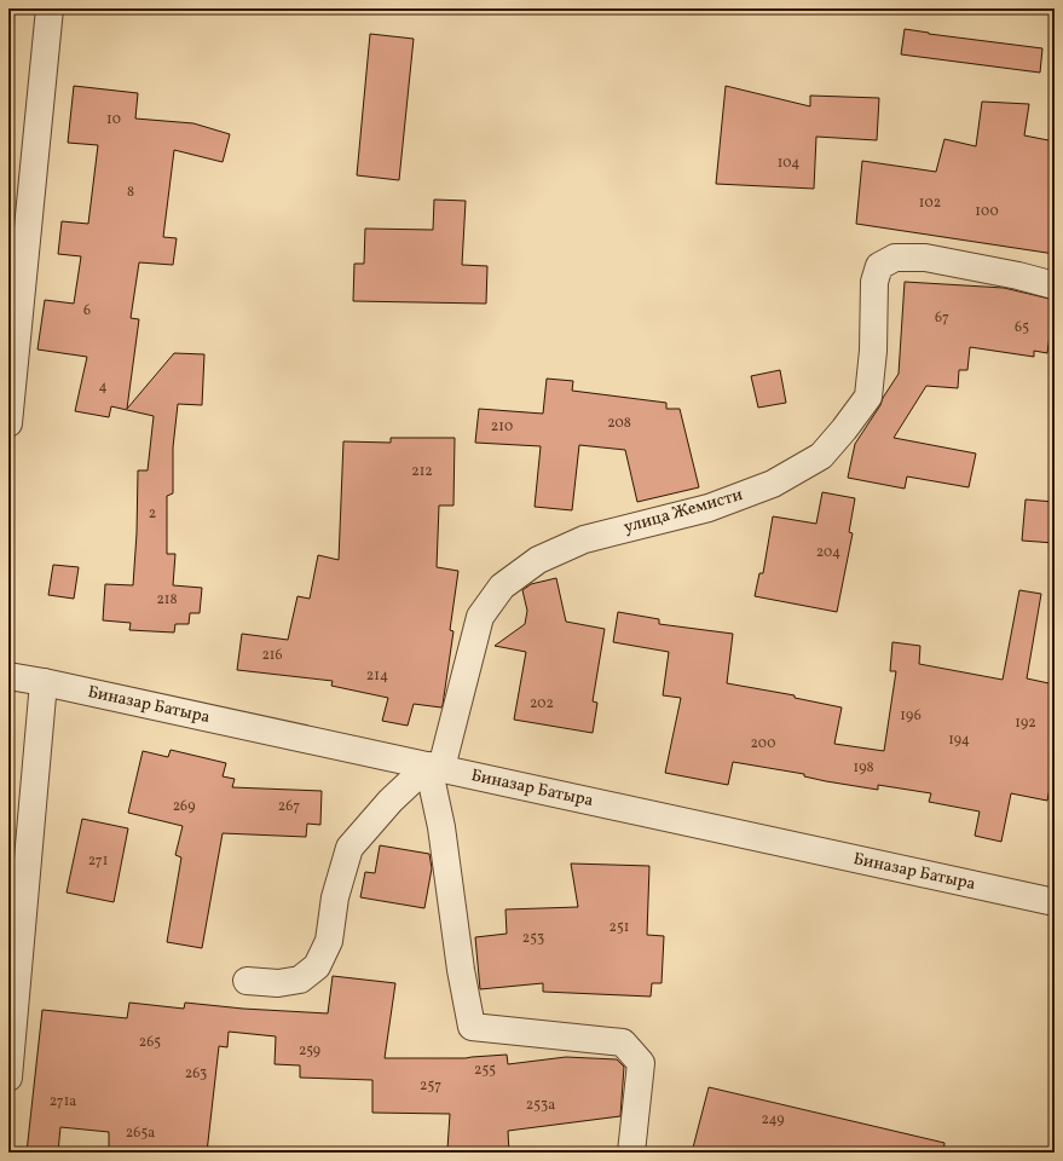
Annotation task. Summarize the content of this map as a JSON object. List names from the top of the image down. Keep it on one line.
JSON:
{"streets":{"street":["улица Жемисти","Биназар Батыра"]},"crossings":[["улица Жемисти","Биназар Батыра"]],"house_numbers":["10","104","8","102","100","6","67","65","4","208","210","212","2","204","218","216","214","202","196","192","194","200","198","269","267","271","251","253","265","259","255","263","257","271а","253а","249","265а"]}
